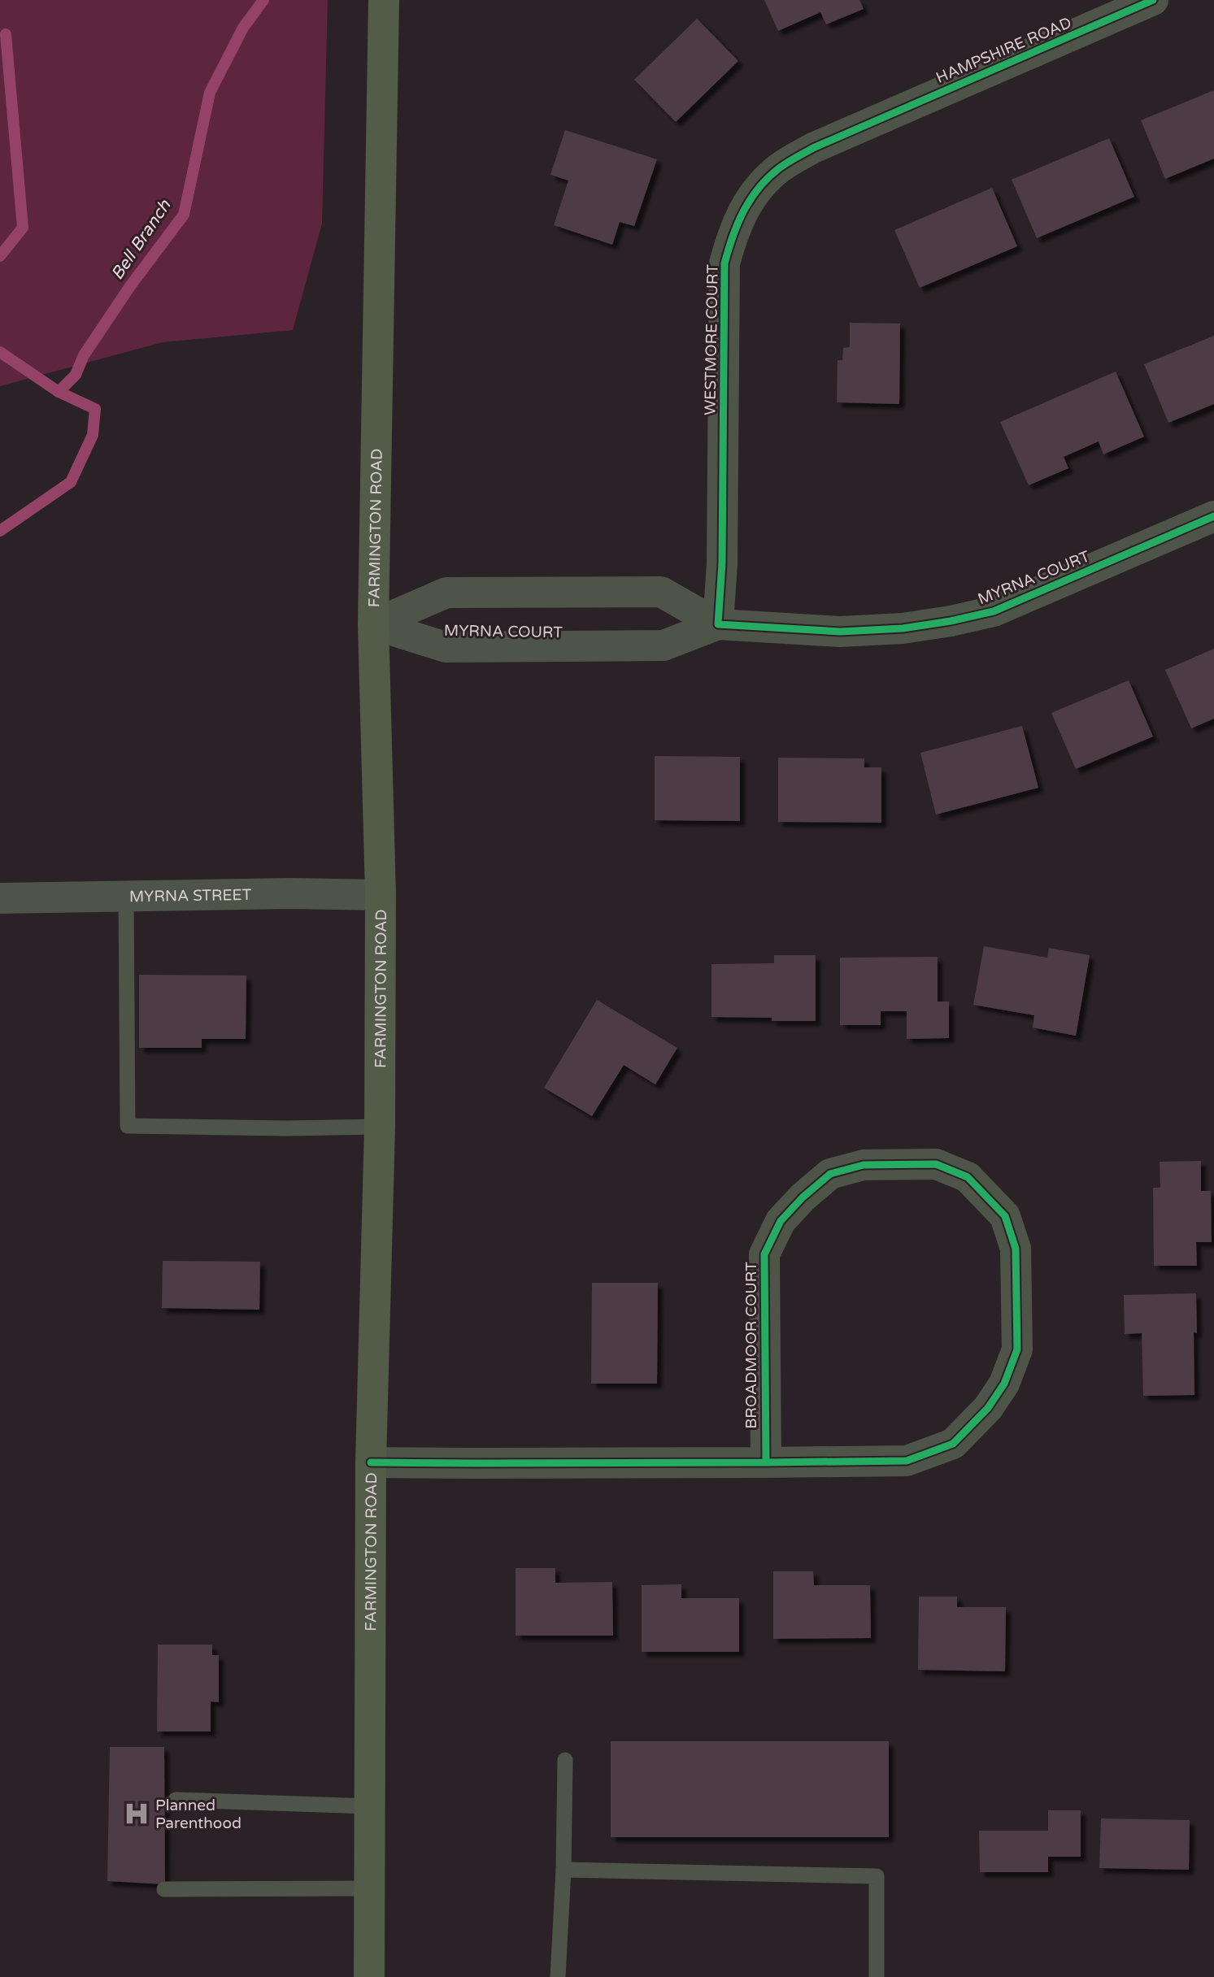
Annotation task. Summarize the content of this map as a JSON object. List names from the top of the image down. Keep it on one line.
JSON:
{"streets":{"main road":["FARMINGTON ROAD"],"street":["HAMPSHIRE ROAD","WESTMORE COURT","MYRNA COURT","MYRNA STREET","BROADMOOR COURT"]},"crossings":[["HAMPSHIRE ROAD","WESTMORE COURT"],["WESTMORE COURT","MYRNA COURT"],["FARMINGTON ROAD","MYRNA COURT"],["FARMINGTON ROAD","MYRNA STREET"],["FARMINGTON ROAD","BROADMOOR COURT"]],"water":["Bell Branch"],"places":{"hospital":["Planned Parenthood"]}}
